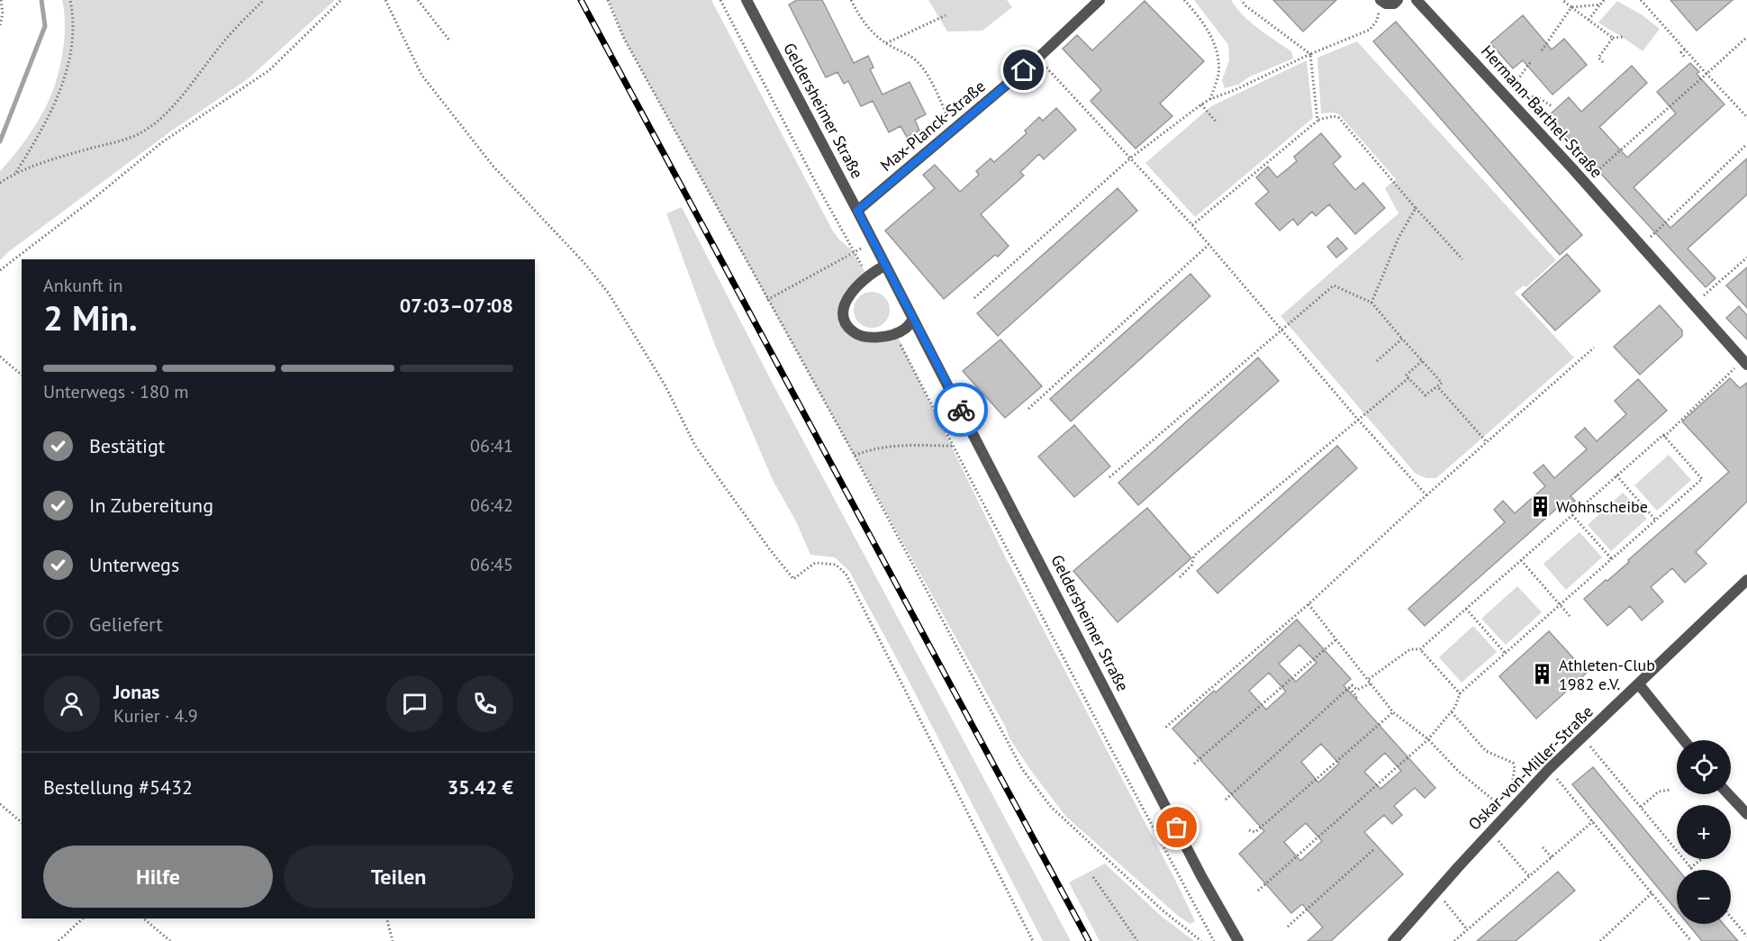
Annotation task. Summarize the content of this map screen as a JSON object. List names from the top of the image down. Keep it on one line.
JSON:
{"streets":{"street":["Geldersheimer Straße","Hermann-Barthel-Straße","Max-Planck-Straße","Oskar-von-Miller-Straße"]},"crossings":[["Geldersheimer Straße","Max-Planck-Straße"]],"places":{"building":["Wohnscheibe","Athleten-Club 1982 e.V."]},"page":{"heading":["2 Min.","Ankunft in","07:03–07:08"],"panel":["Jonas","Kurier · 4.9","Bestellung #5432","35.42 €"],"bar":"Unterwegs · 180 m","list":[["Bestätigt","06:41"],["In Zubereitung","06:42"],["Unterwegs","06:45"],"Geliefert"],"map_buttons":["+","−"],"buttons":["Hilfe","Teilen"]}}
